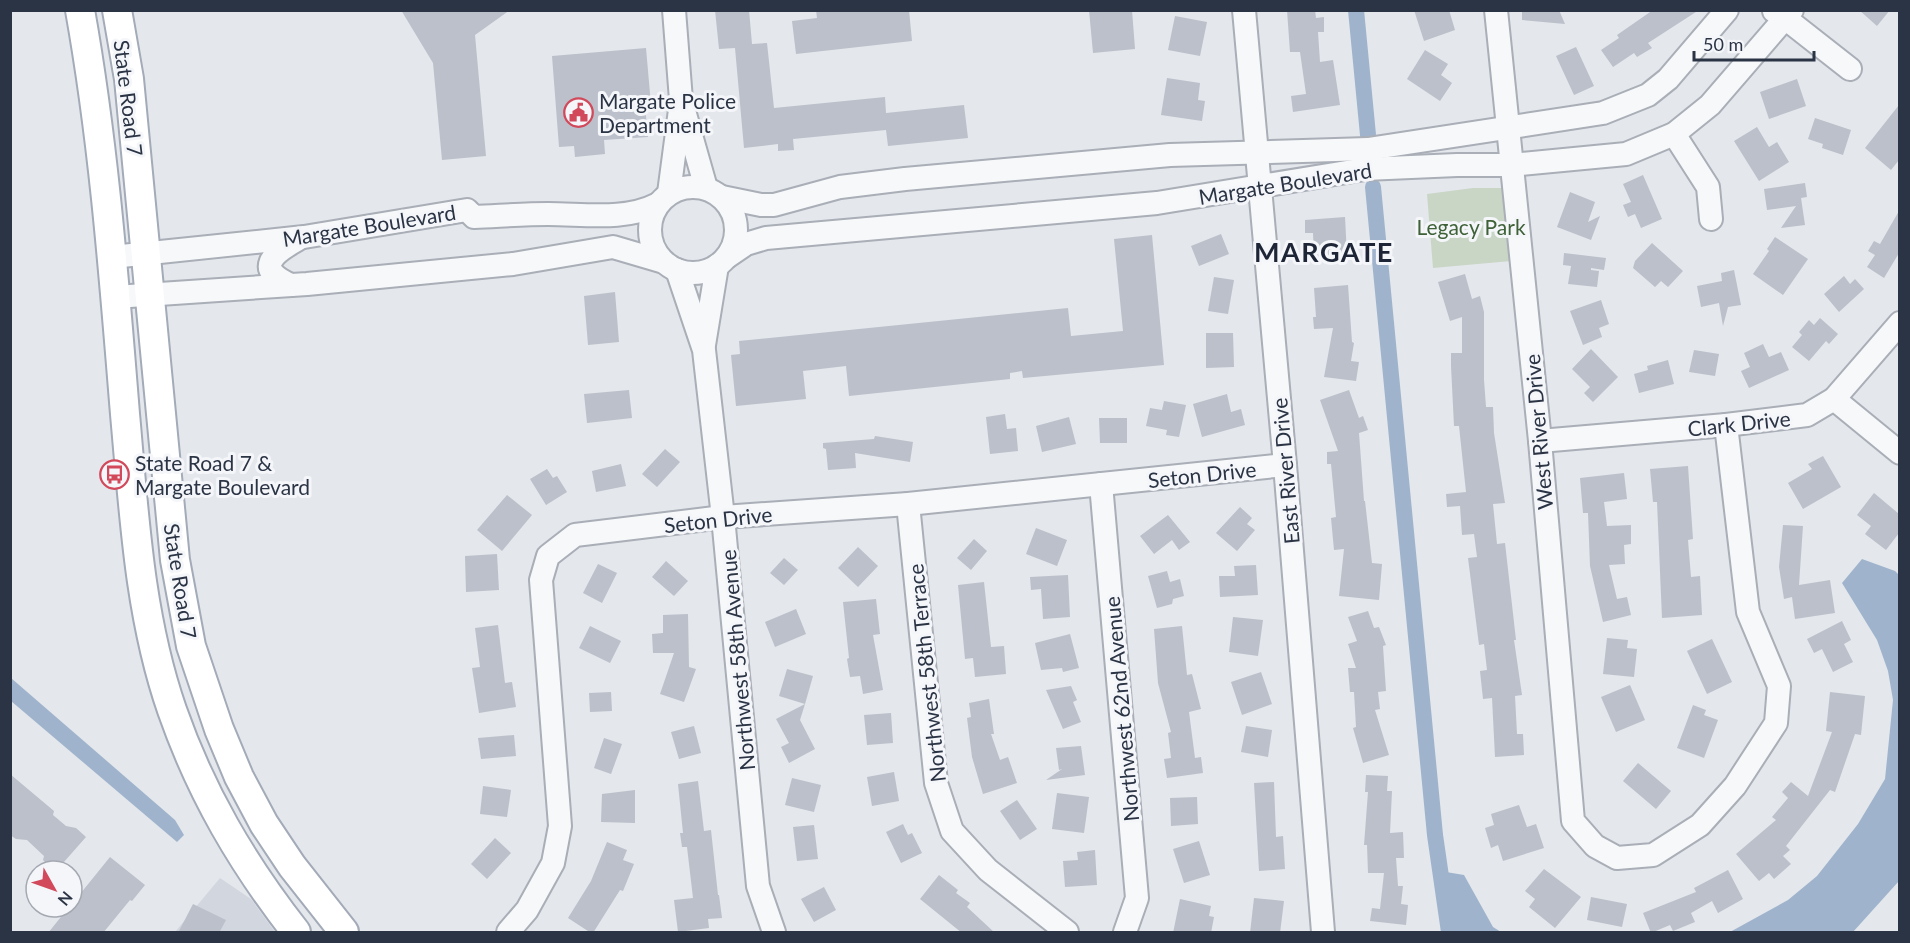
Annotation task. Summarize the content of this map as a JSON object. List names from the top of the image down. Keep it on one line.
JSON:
{"streets":{"main road":["State Road 7"],"street":["Margate Boulevard","Clark Drive","West River Drive","East River Drive","Seton Drive","Northwest 58th Avenue","Northwest 58th Terrace","Northwest 62nd Avenue"]},"crossings":[["State Road 7","Margate Boulevard"],["Margate Boulevard","West River Drive"],["Margate Boulevard","East River Drive"],["Margate Boulevard","Northwest 58th Avenue"],["Clark Drive","West River Drive"],["East River Drive","Seton Drive"],["Seton Drive","Northwest 58th Avenue"],["Seton Drive","Northwest 58th Terrace"],["Seton Drive","Northwest 62nd Avenue"]],"districts":["MARGATE"],"parks":["Legacy Park"],"places":{"public building":["Margate Police Department"],"bus stop":["State Road 7 & Margate Boulevard"]},"scale_bar":"50 m","north":"bottom right"}
